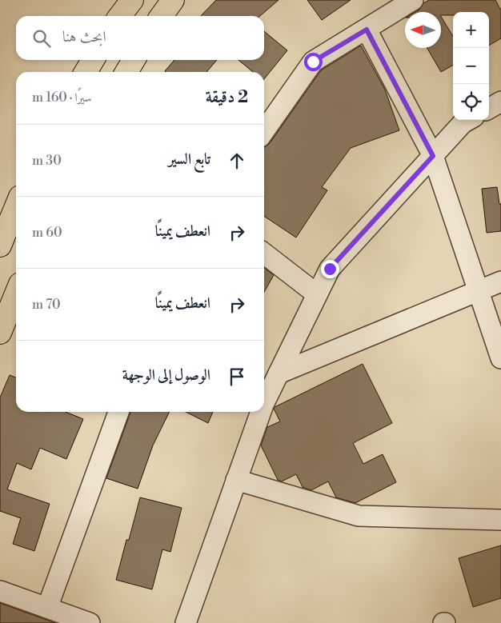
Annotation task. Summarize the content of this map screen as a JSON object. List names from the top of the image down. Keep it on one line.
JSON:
{"north":"left","page":{"map_buttons":["+","−"],"search":"ابحث هنا","heading":["2 دقيقة","سيرًا · 160 m"],"list":[["تابع السير","30 m"],["انعطف يمينًا","60 m"],["انعطف يمينًا","70 m"],"الوصول إلى الوجهة"]}}
